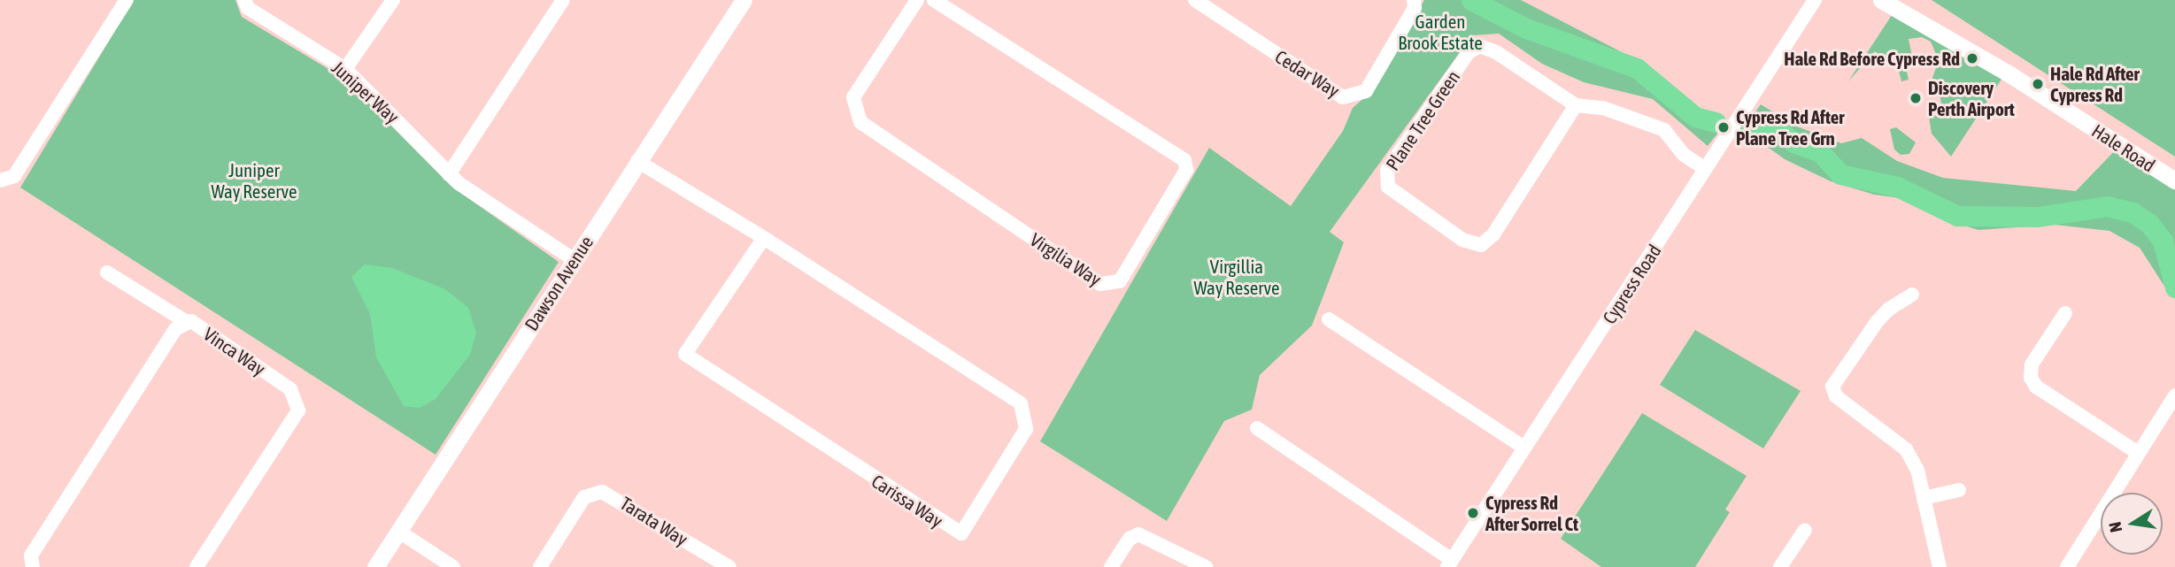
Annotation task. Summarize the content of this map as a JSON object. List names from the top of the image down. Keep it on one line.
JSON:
{"streets":{"main road":["Hale Road","Dawson Avenue"],"street":["Cedar Way","Juniper Way","Plane Tree Green","Virgilia Way","Cypress Road","Vinca Way","Carissa Way","Tarata Way"]},"crossings":[["Juniper Way","Dawson Avenue"],["Plane Tree Green","Cypress Road"],["Dawson Avenue","Carissa Way"]],"parks":["Garden Brook Estate","Juniper Way Reserve","Virgillia Way Reserve"],"places":["Hale Rd Before Cypress Rd","Hale Rd After Cypress Rd","Discovery Perth Airport","Cypress Rd After Plane Tree Grn","Cypress Rd After Sorrel Ct"],"north":"left"}
